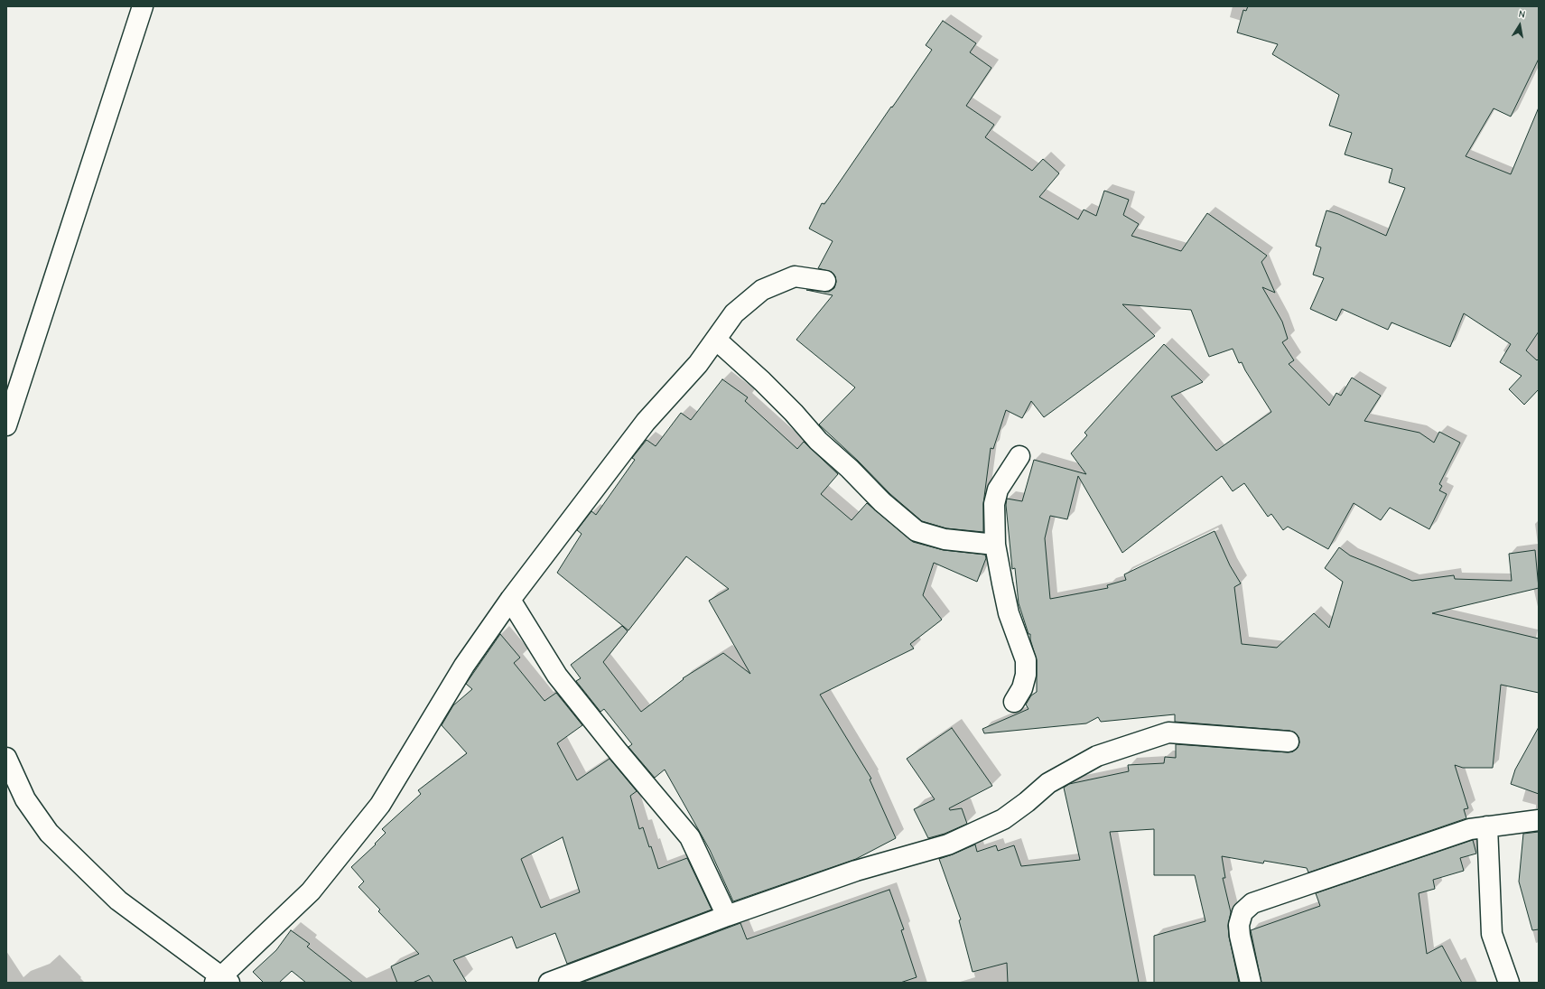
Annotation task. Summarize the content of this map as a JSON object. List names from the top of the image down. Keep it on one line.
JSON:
{"north":"top"}
